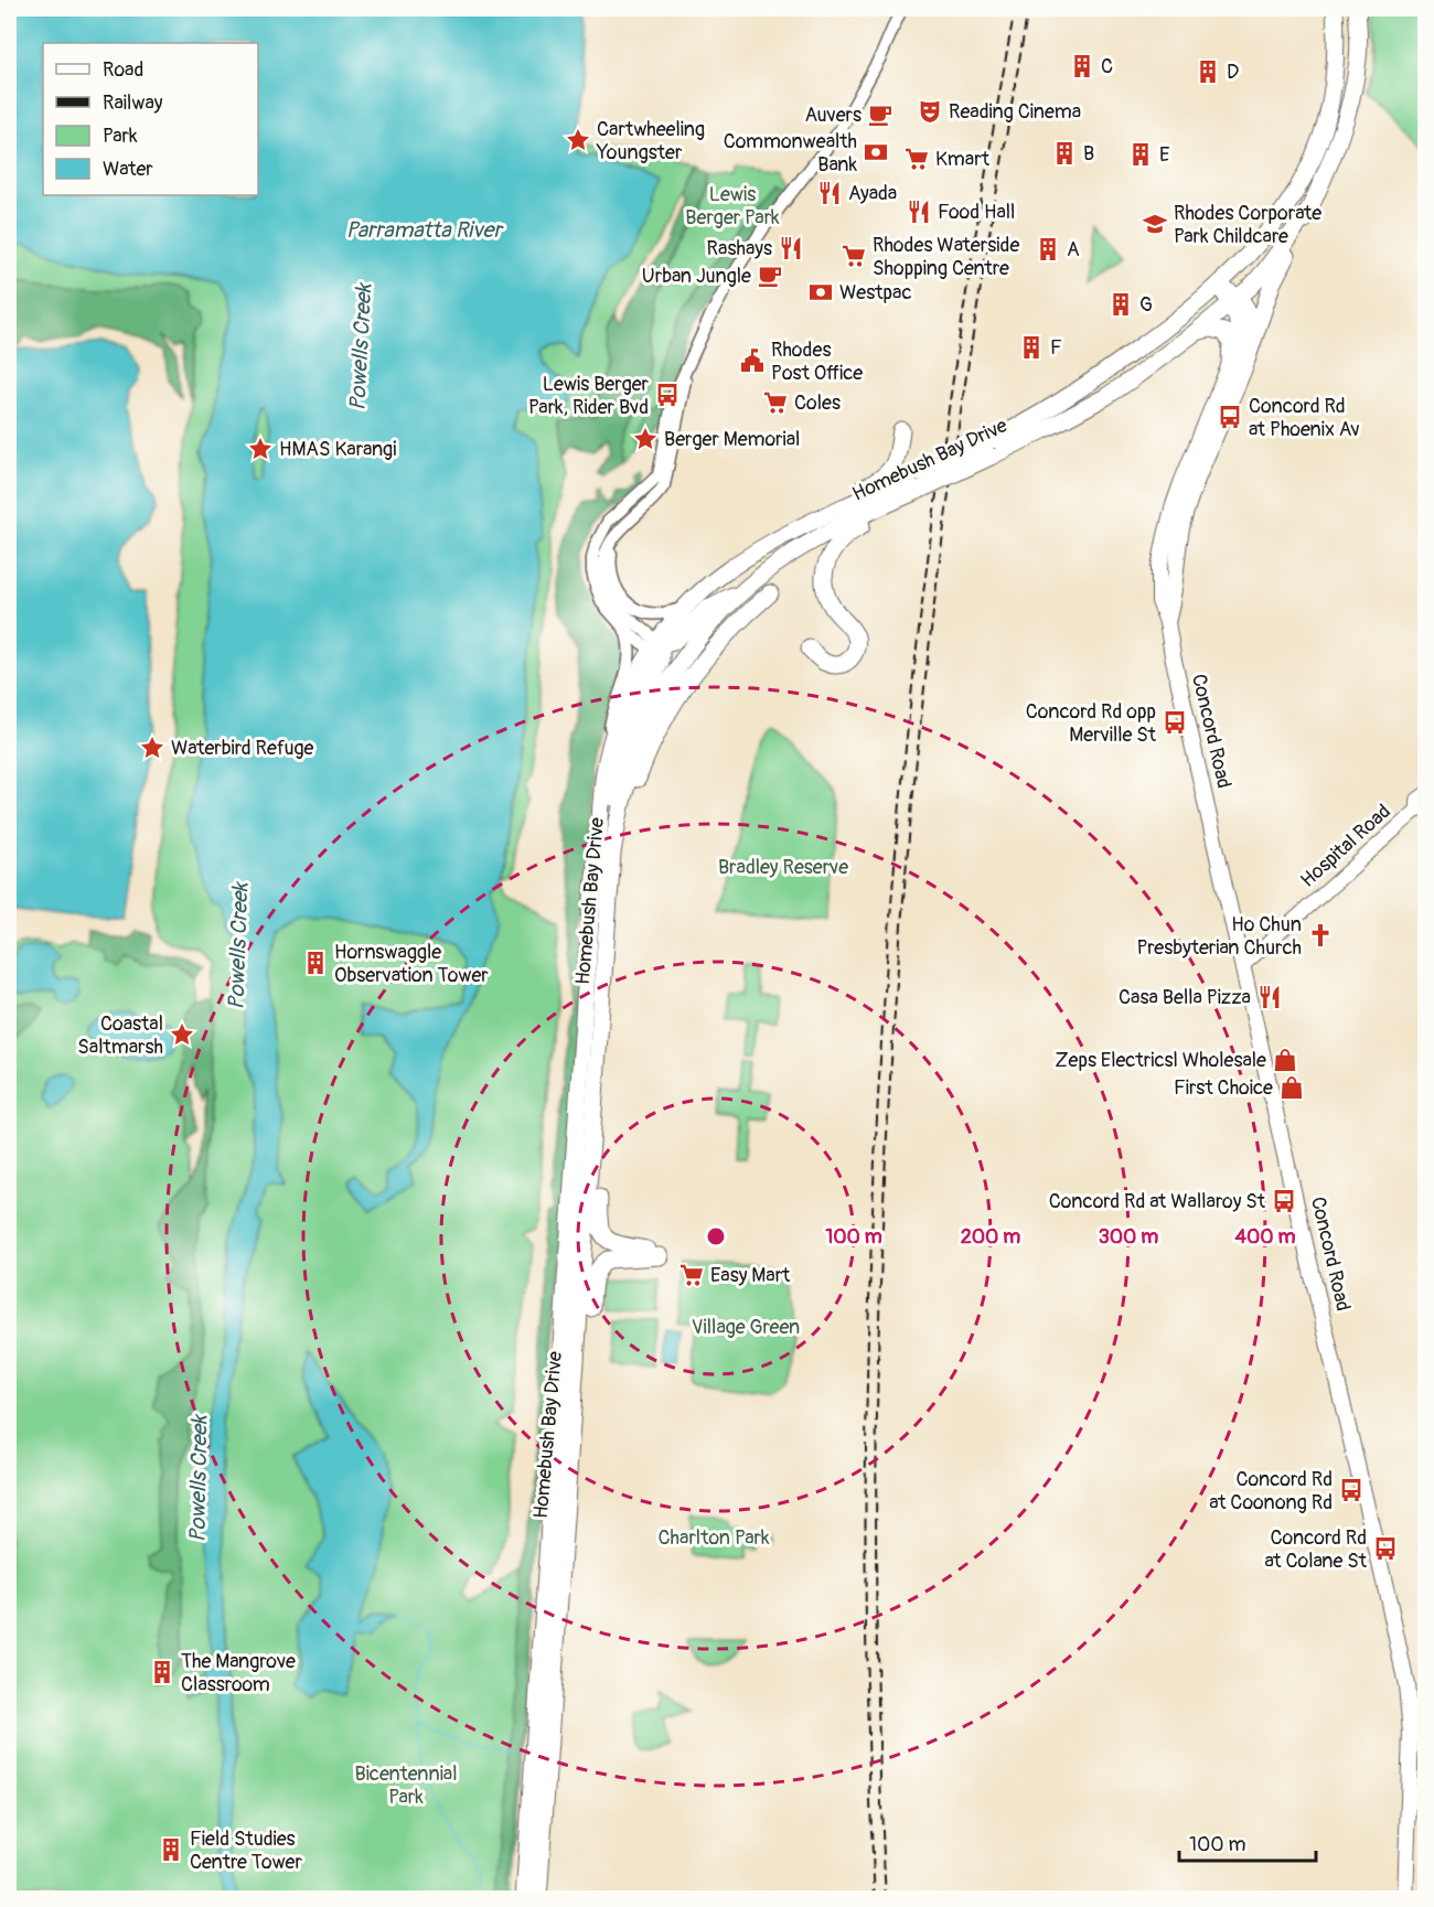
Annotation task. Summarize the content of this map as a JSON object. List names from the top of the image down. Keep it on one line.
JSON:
{"streets":{"highway":["Homebush Bay Drive"],"main road":["Concord Road","Hospital Road"]},"crossings":[["Homebush Bay Drive","Concord Road"],["Concord Road","Hospital Road"]],"water":["Parramatta River","Powells Creek"],"parks":["Lewis Berger Park","Bradley Reserve","Village Green","Charlton Park","Bicentennial Park"],"places":{"building":["C","D","B","E","A","G","F","Hornswaggle Observation Tower","The Mangrove Classroom","Field Studies Centre Tower"],"theatre":["Reading Cinema"],"cafe":["Auvers","Urban Jungle"],"place":["Cartwheeling Youngster","Berger Memorial","HMAS Karangi","Waterbird Refuge","Coastal Saltmarsh"],"bank":["Commonwealth Bank","Westpac"],"supermarket":["Kmart","Rhodes Waterside Shopping Centre","Coles","Easy Mart"],"restaurant":["Ayada","Food Hall","Rashays","Casa Bella Pizza"],"school or university":["Rhodes Corporate Park Childcare"],"public building":["Rhodes Post Office"],"bus stop":["Lewis Berger Park, Rider Bvd","Concord Rd at Phoenix Av","Concord Rd opp Merville St","Concord Rd at Wallaroy St","Concord Rd at Coonong Rd","Concord Rd at Colane St"],"church":["Ho Chun Presbyterian Church"],"shop":["Zeps Electricsl Wholesale","First Choice"]},"legend":["Road","Railway","Park","Water"],"scale_bar":"100 m","rings":["100 m","200 m","300 m","400 m"]}
